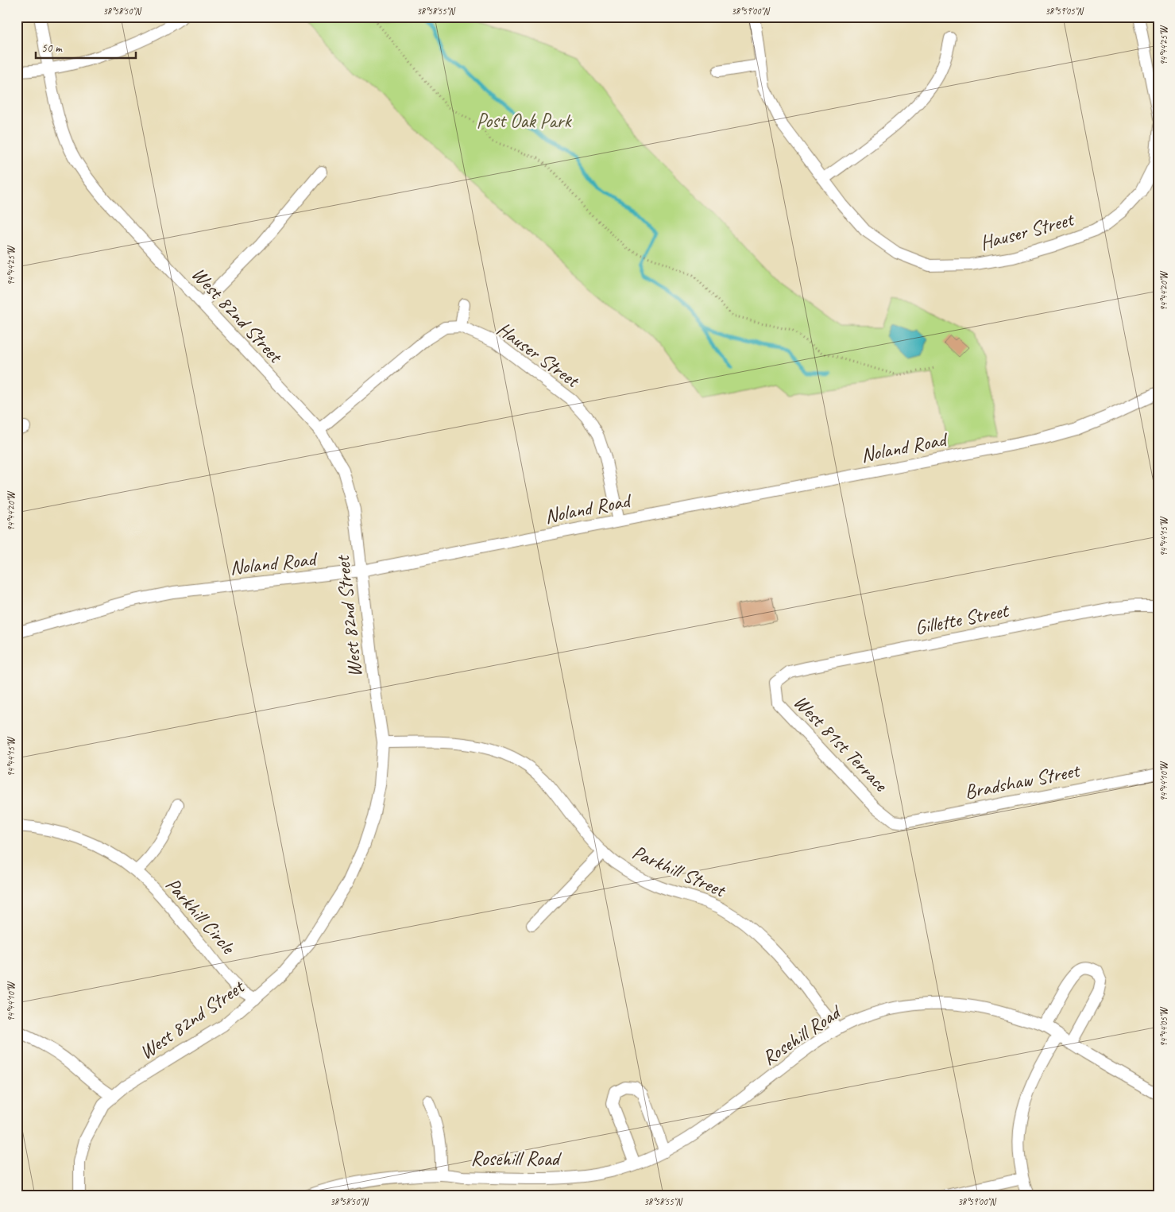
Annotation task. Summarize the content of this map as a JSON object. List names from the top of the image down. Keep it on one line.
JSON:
{"streets":{"street":["Hauser Street","West 82nd Street","Noland Road","Gillette Street","West 81st Terrace","Bradshaw Street","Parkhill Street","Parkhill Circle","Rosehill Road"]},"crossings":[["Hauser Street","Noland Road"],["West 82nd Street","Noland Road"],["West 82nd Street","Parkhill Street"],["West 82nd Street","Parkhill Circle"],["Gillette Street","West 81st Terrace"],["West 81st Terrace","Bradshaw Street"],["Parkhill Street","Rosehill Road"]],"parks":["Post Oak Park"],"scale_bar":"50 m","coordinates":["38°58'50\"N","38°58'55\"N","38°59'00\"N","38°59'05\"N","94°44'25\"W","94°44'20\"W","94°44'15\"W","94°44'10\"W","94°44'05\"W"]}
